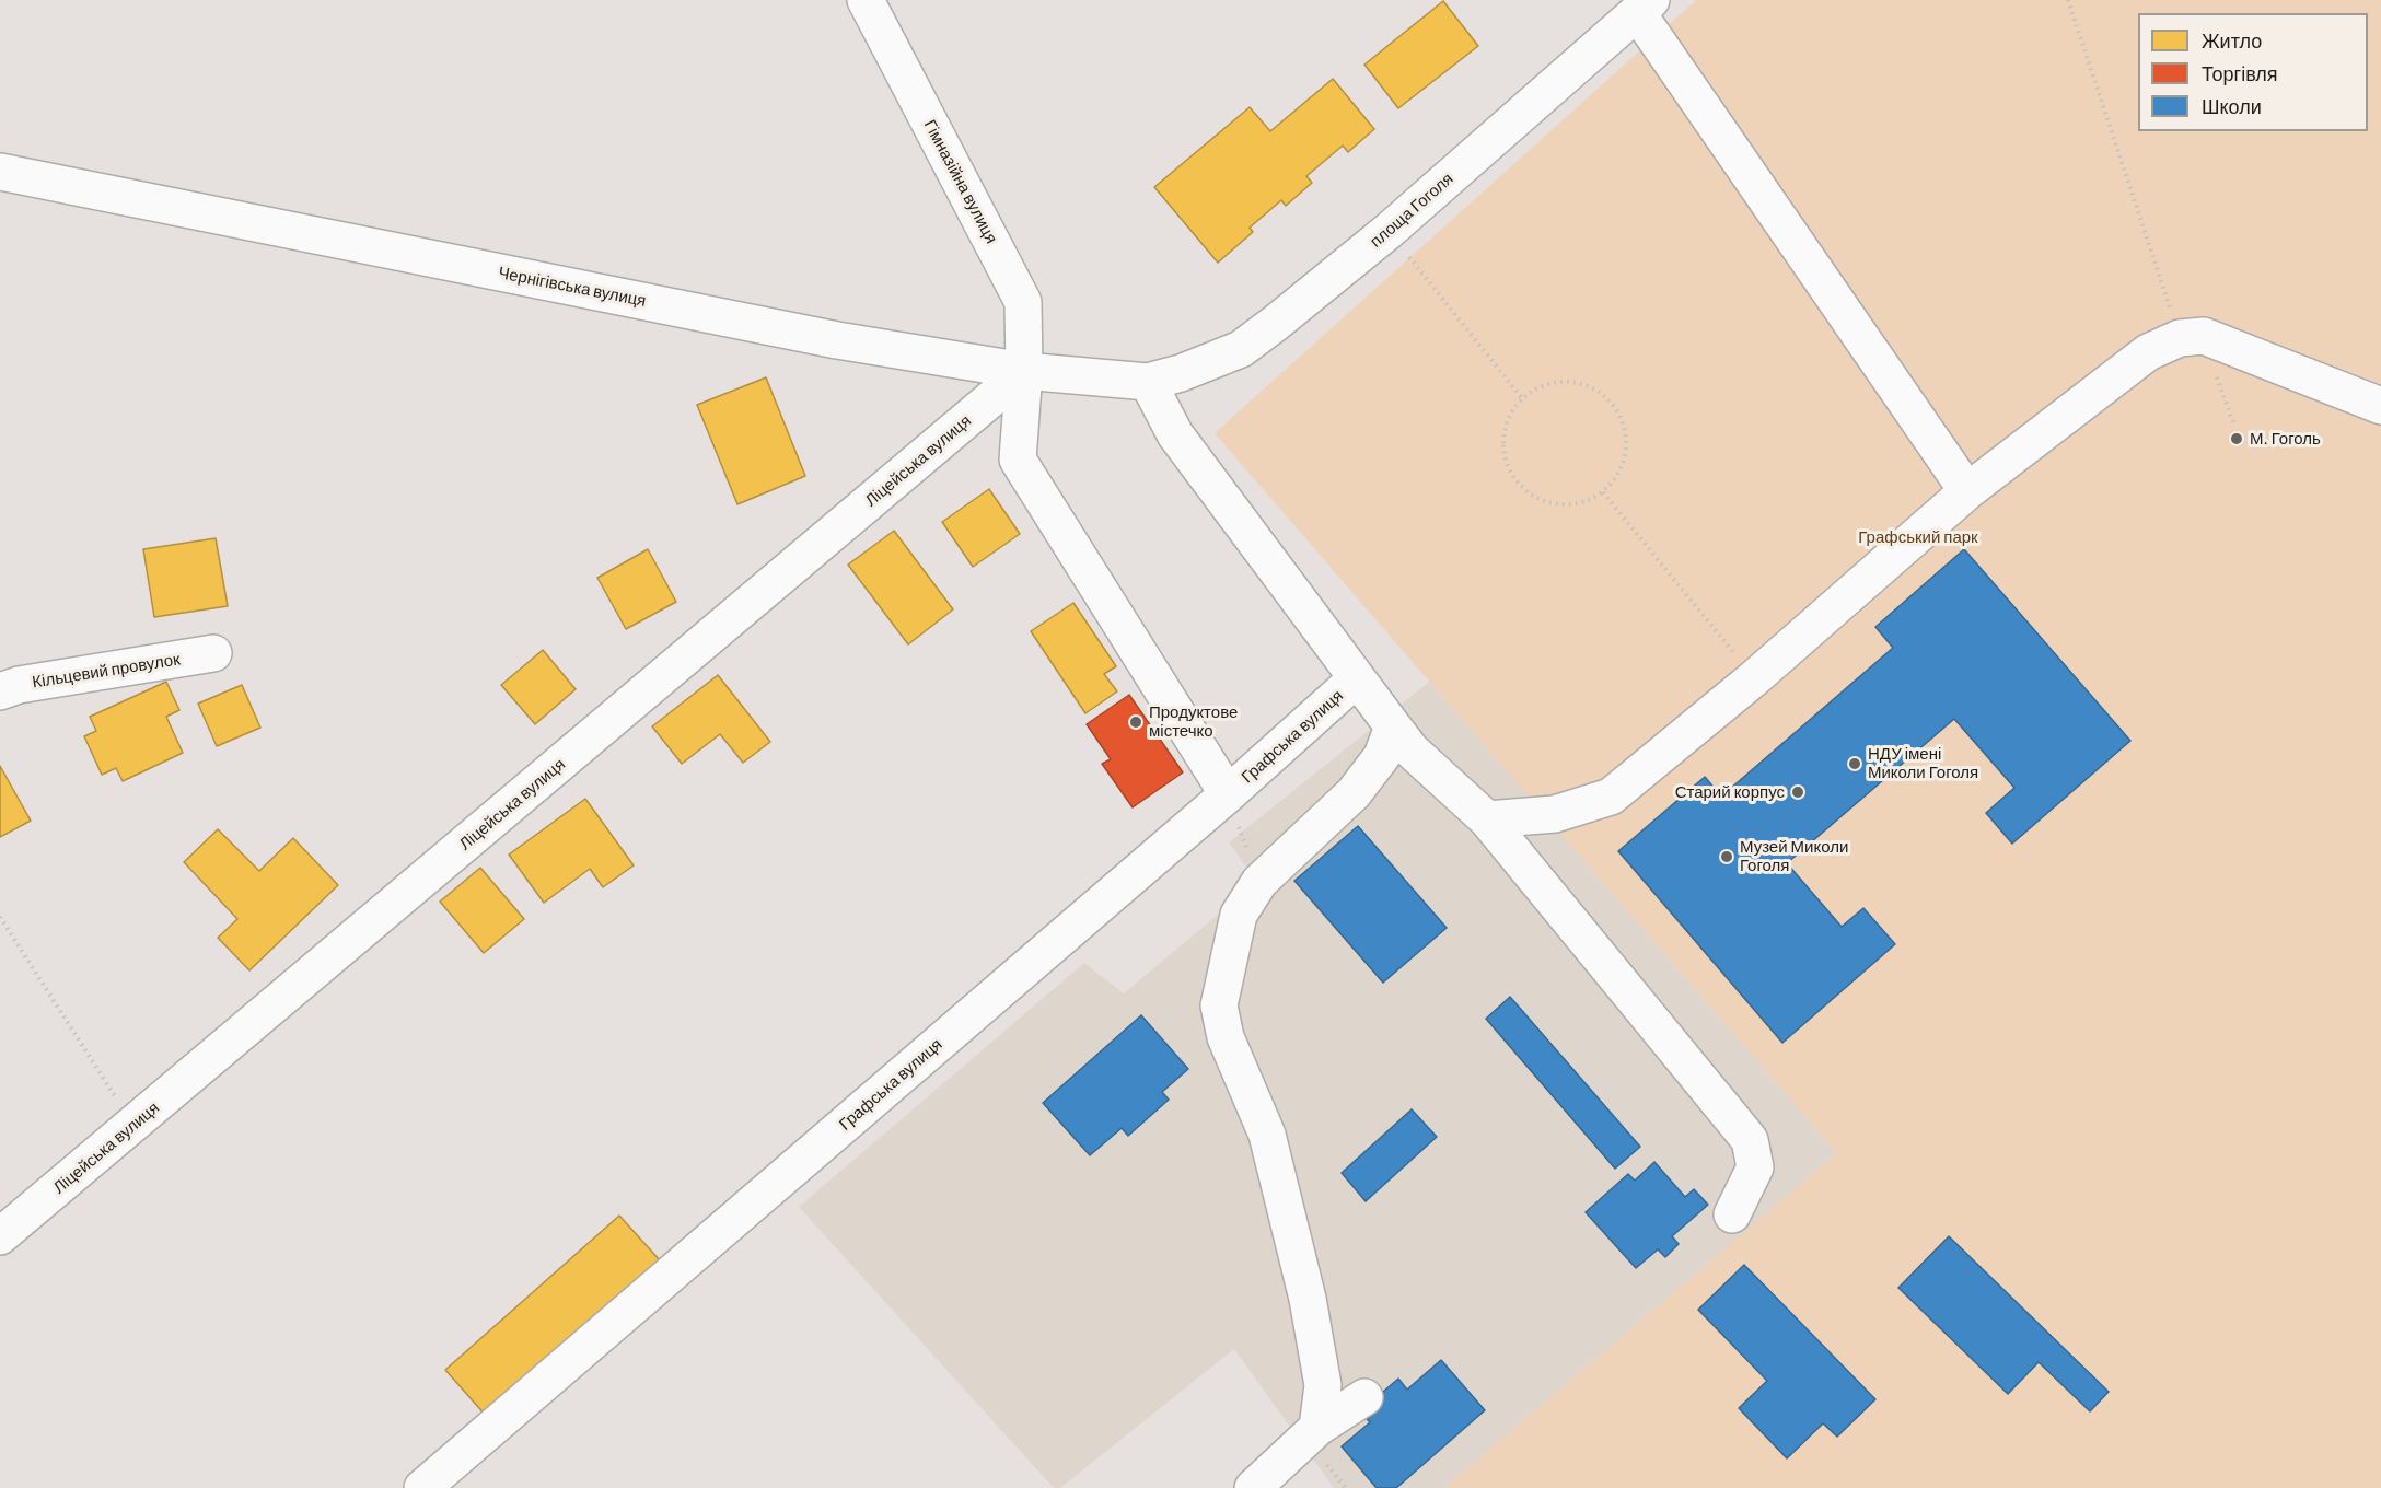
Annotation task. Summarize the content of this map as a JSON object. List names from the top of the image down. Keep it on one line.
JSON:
{"streets":{"street":["Гімназійна вулиця","площа Гоголя","Чернігівська вулиця","Ліцейська вулиця","Кільцевий провулок","Графська вулиця"]},"crossings":[["Гімназійна вулиця","Чернігівська вулиця"],["Гімназійна вулиця","Ліцейська вулиця"],["Гімназійна вулиця","Графська вулиця"],["площа Гоголя","Чернігівська вулиця"],["Чернігівська вулиця","Ліцейська вулиця"]],"parks":["Графський парк"],"places":["М. Гоголь","Продуктове містечко","НДУ імені Миколи Гоголя","Старий корпус","Музей Миколи Гоголя"],"legend":["Житло","Торгівля","Школи"]}
